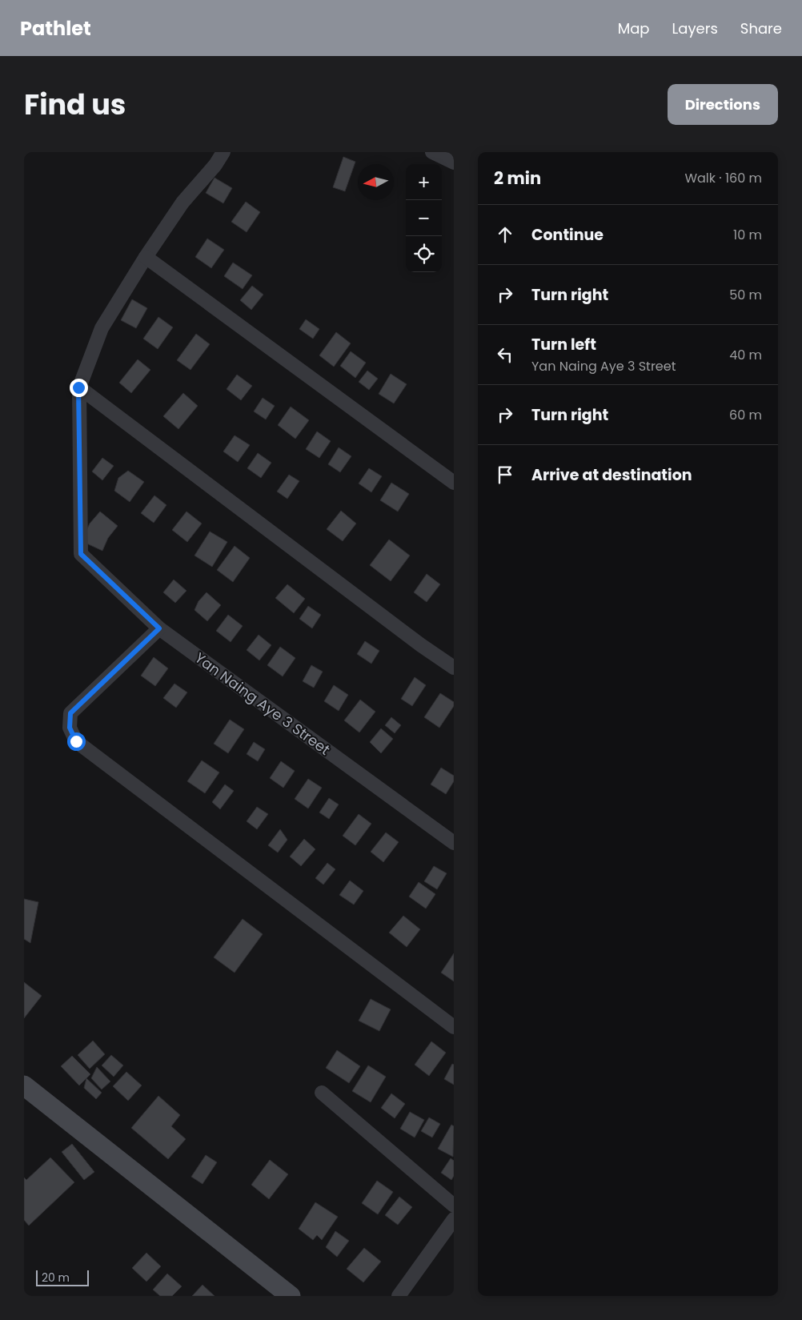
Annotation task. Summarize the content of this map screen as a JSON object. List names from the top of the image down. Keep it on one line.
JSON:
{"streets":{"street":["Yan Naing Aye 3 Street"]},"scale_bar":"20 m","north":"left","page":{"header":"Pathlet","nav":["Map","Layers","Share"],"title":"Find us","buttons":"Directions","heading":["2 min","Walk · 160 m"],"map_buttons":["+","−"],"list":[["Continue","10 m"],["Turn right","50 m"],["Turn left","Yan Naing Aye 3 Street","40 m"],["Turn right","60 m"],"Arrive at destination"],"scale":"20 m"}}
